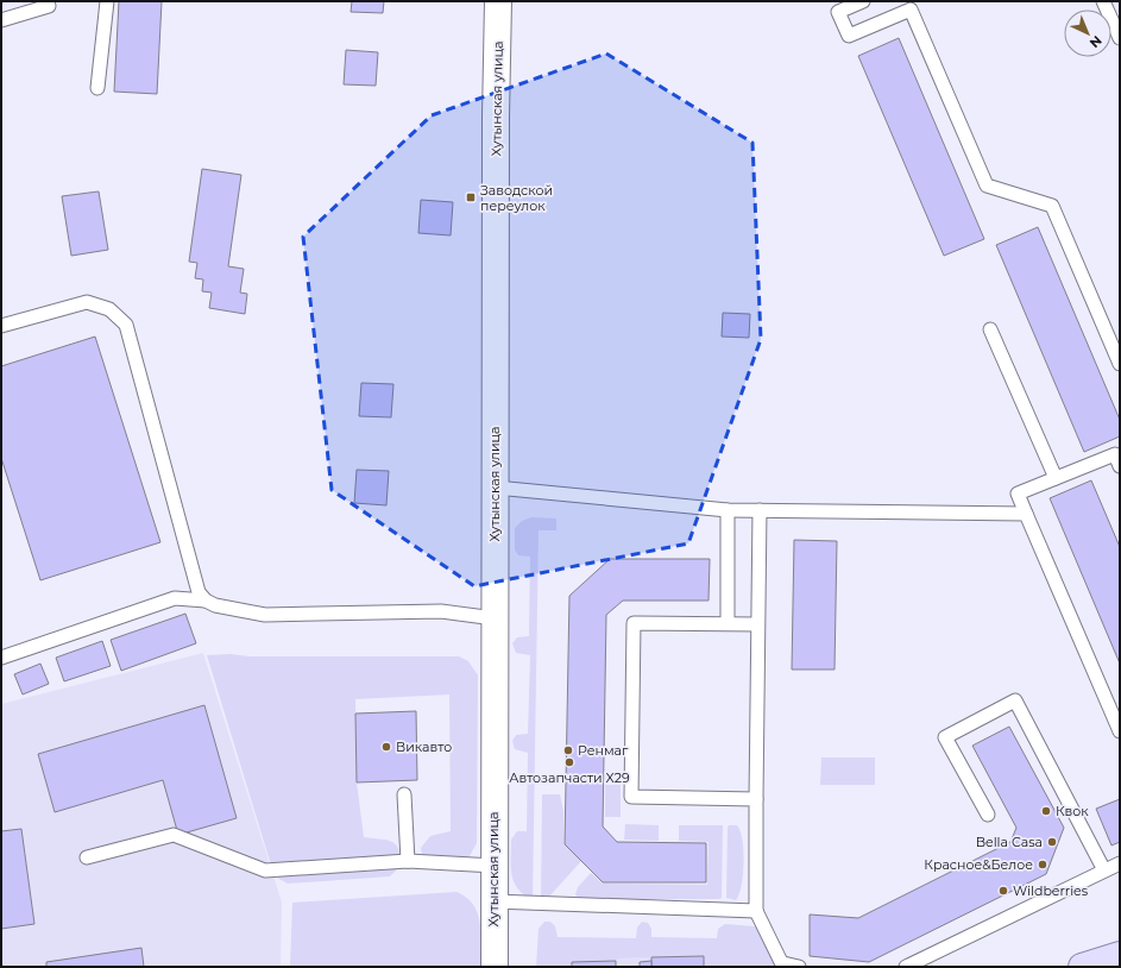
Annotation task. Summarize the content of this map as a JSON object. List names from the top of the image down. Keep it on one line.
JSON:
{"streets":{"street":["Хутынская улица"]},"places":{"transit":["Заводской переулок"],"other":["Викавто","Ренмаг","Автозапчасти X29","Квок","Bella Casa","Красное&Белое","Wildberries"]},"north":"bottom right"}
